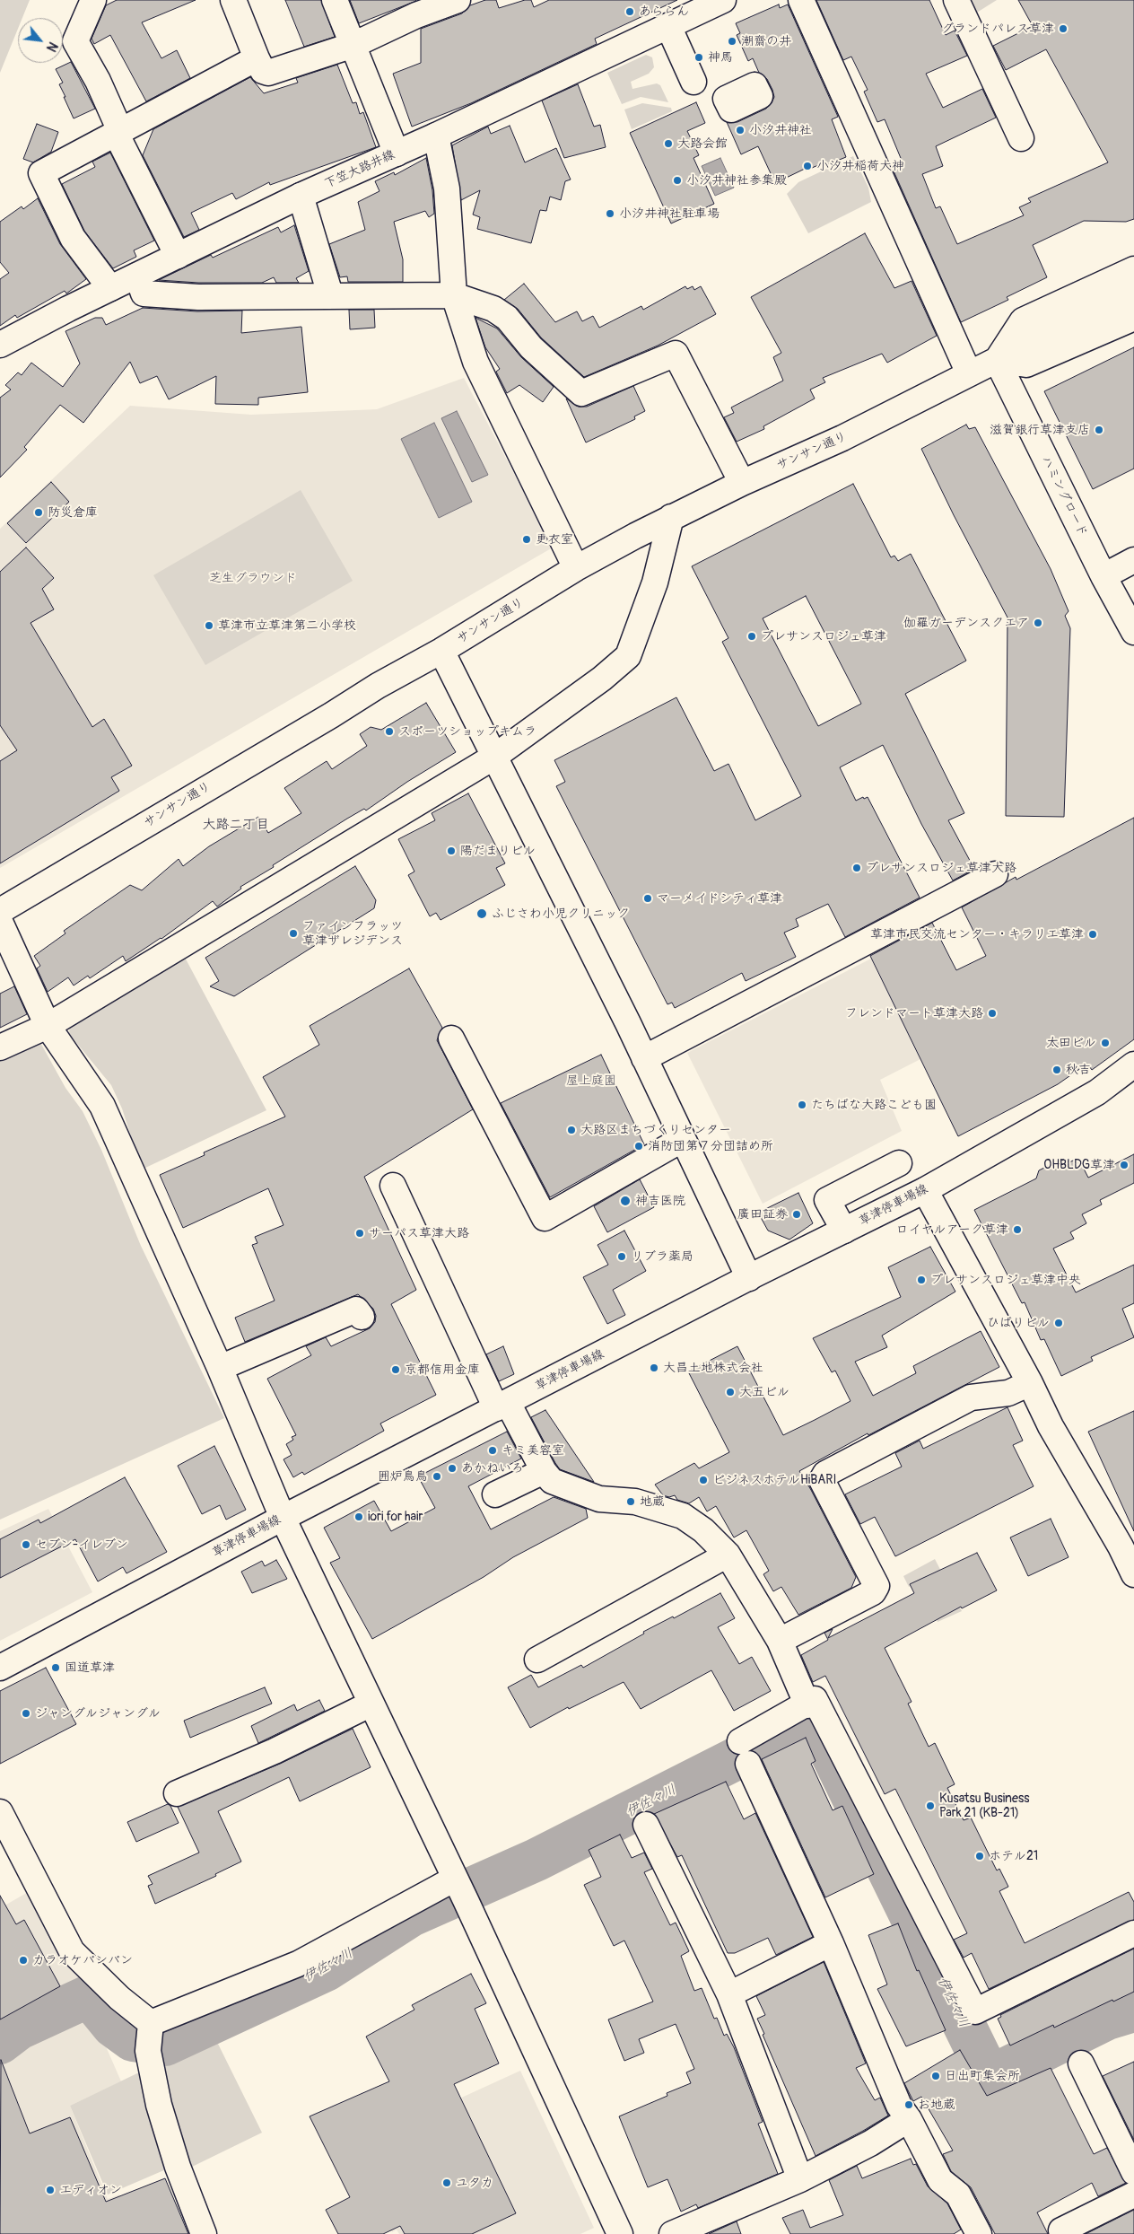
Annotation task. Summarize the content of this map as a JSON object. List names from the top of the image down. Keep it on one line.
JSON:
{"streets":{"street":["下笠大路井線","サンサン通り","ハミングロード","草津停車場線"]},"crossings":[["サンサン通り","ハミングロード"]],"districts":["大路二丁目"],"water":["伊佐々川"],"parks":["芝生グラウンド","屋上庭園"],"places":["あららん","グランドパレス草津","潮齋の井","神馬","小汐井神社","大路会館","小汐井稲荷大神","小汐井神社参集殿","小汐井神社駐車場","滋賀銀行草津支店","防災倉庫","更衣室","伽羅ガーデンスクエア","草津市立草津第二小学校","プレサンスロジェ草津","スポーツショップキムラ","陽だまりビル","プレサンスロジェ草津大路","マーメイドシティ草津","ふじさわ小児クリニック","ファインフラッツ 草津ザレジデンス","草津市民交流センター・キラリエ草津","フレンドマート草津大路","太田ビル","秋吉","たちばな大路こども園","大路区まちづくりセンター","消防団第７分団詰め所","OHBLDG草津","神吉医院","廣田証券","ロイヤルアーク草津","サーパス草津大路","リブラ薬局","プレサンスロジェ草津中央","ひばりビル","大昌土地株式会社","京都信用金庫","大五ビル","キミ美容室","あかねいろ","囲炉鳥鳥","ビジネスホテルHiBARI","地蔵","iori for hair","セブン-イレブン","国道草津","ジャングルジャングル","Kusatsu Business Park 21 (KB-21)","ホテル21","カラオケバンバン","日出町集会所","お地蔵","ユタカ","エディオン"],"north":"bottom right"}
